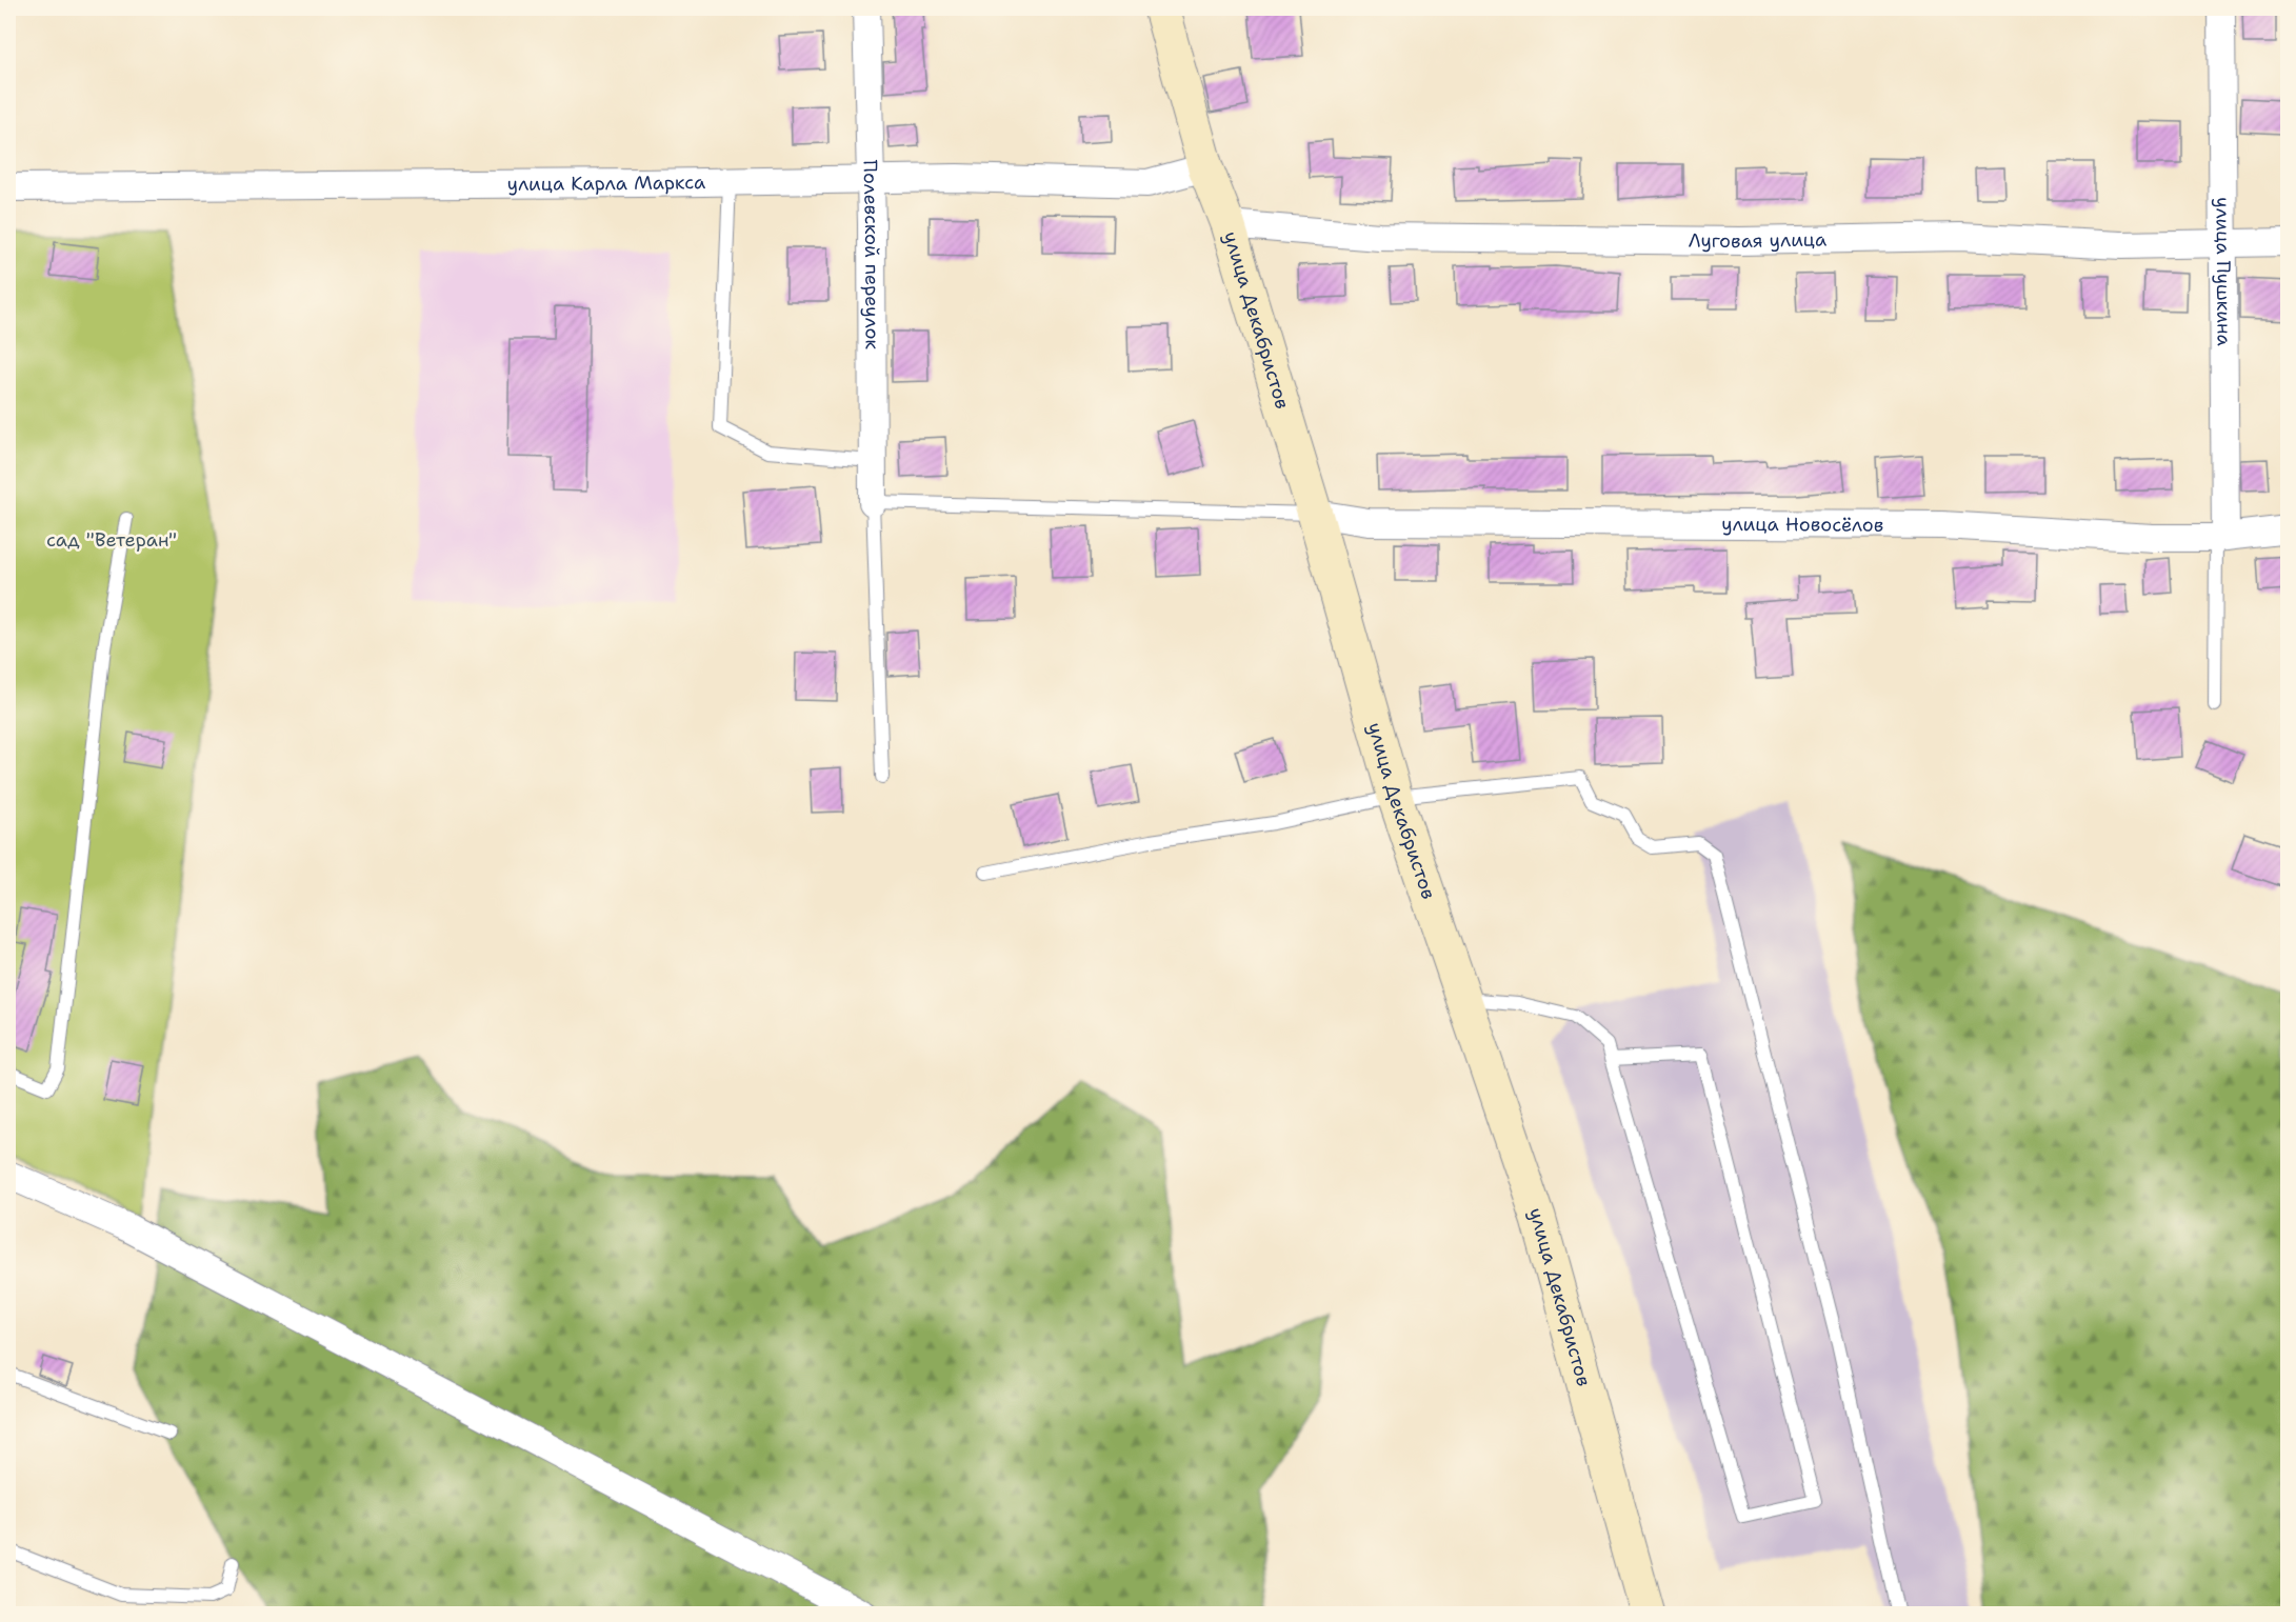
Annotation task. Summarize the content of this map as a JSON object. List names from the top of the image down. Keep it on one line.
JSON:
{"streets":{"street":["улица Карла Маркса","Луговая улица","Полевской переулок","улица Пушкина","улица Декабристов","улица Новосёлов"]},"crossings":[["улица Карла Маркса","Полевской переулок"],["улица Карла Маркса","улица Декабристов"],["Луговая улица","улица Пушкина"],["Луговая улица","улица Декабристов"],["улица Пушкина","улица Новосёлов"],["улица Декабристов","улица Новосёлов"]],"parks":["сад \"Ветеран\""]}
